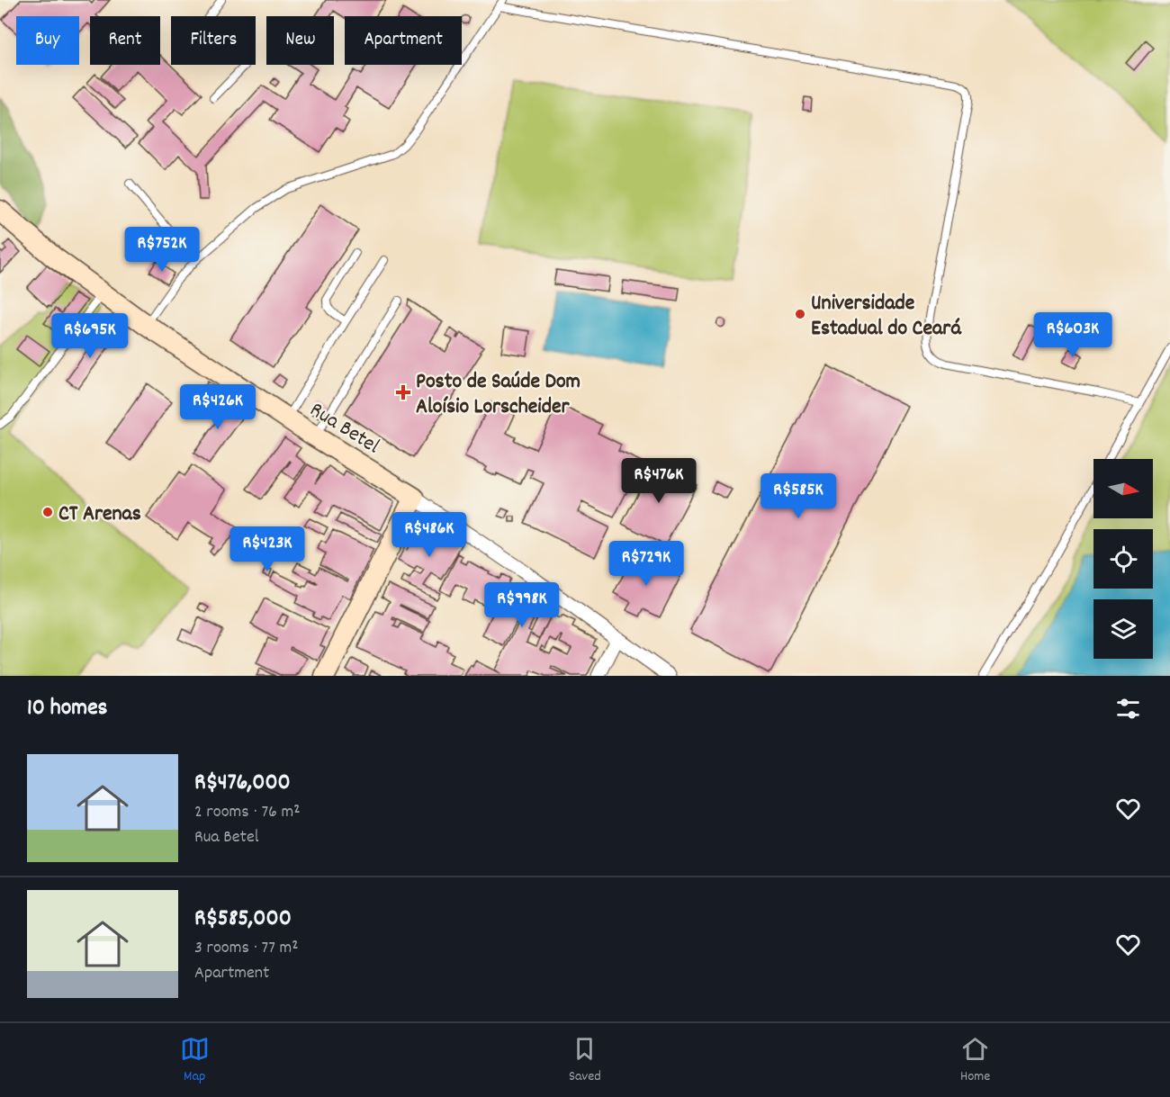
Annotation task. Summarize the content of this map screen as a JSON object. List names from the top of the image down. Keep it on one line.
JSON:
{"streets":{"street":["Rua Betel"]},"places":{"other":["Universidade Estadual do Ceará","CT Arenas"],"health":["Posto de Saúde Dom Aloísio Lorscheider"]},"north":"right","page":{"chip":["Buy","Rent","Filters","New","Apartment"],"price":["R$752K","R$603K","R$695K","R$426K","R$476K","R$585K","R$486K","R$423K","R$729K","R$998K"],"heading":"10 homes","list":[{"name":"R$476,000","note":"2 rooms · 76 m² · Rua Betel"},{"name":"R$585,000","note":"3 rooms · 77 m² · Apartment"}],"tabs":["Map","Saved","Home"]}}
